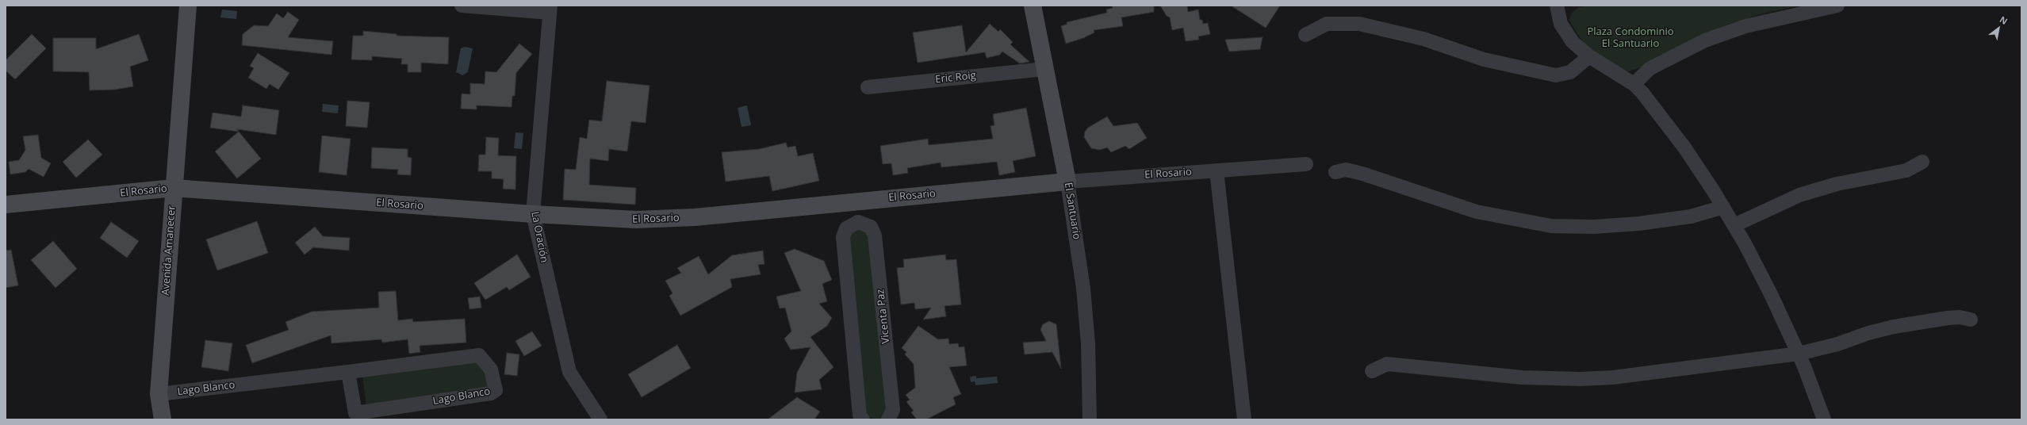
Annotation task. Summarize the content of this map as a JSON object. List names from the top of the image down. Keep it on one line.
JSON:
{"streets":{"street":["Eric Roig","El Rosario","El Santuario","La Oración","Avenida Amanecer","Vicenta Paz","Lago Blanco"]},"crossings":[["Eric Roig","El Santuario"],["El Rosario","El Santuario"],["El Rosario","La Oración"],["El Rosario","Avenida Amanecer"],["Avenida Amanecer","Lago Blanco"]],"parks":["Plaza Condominio El Santuario"],"north":"top right"}
